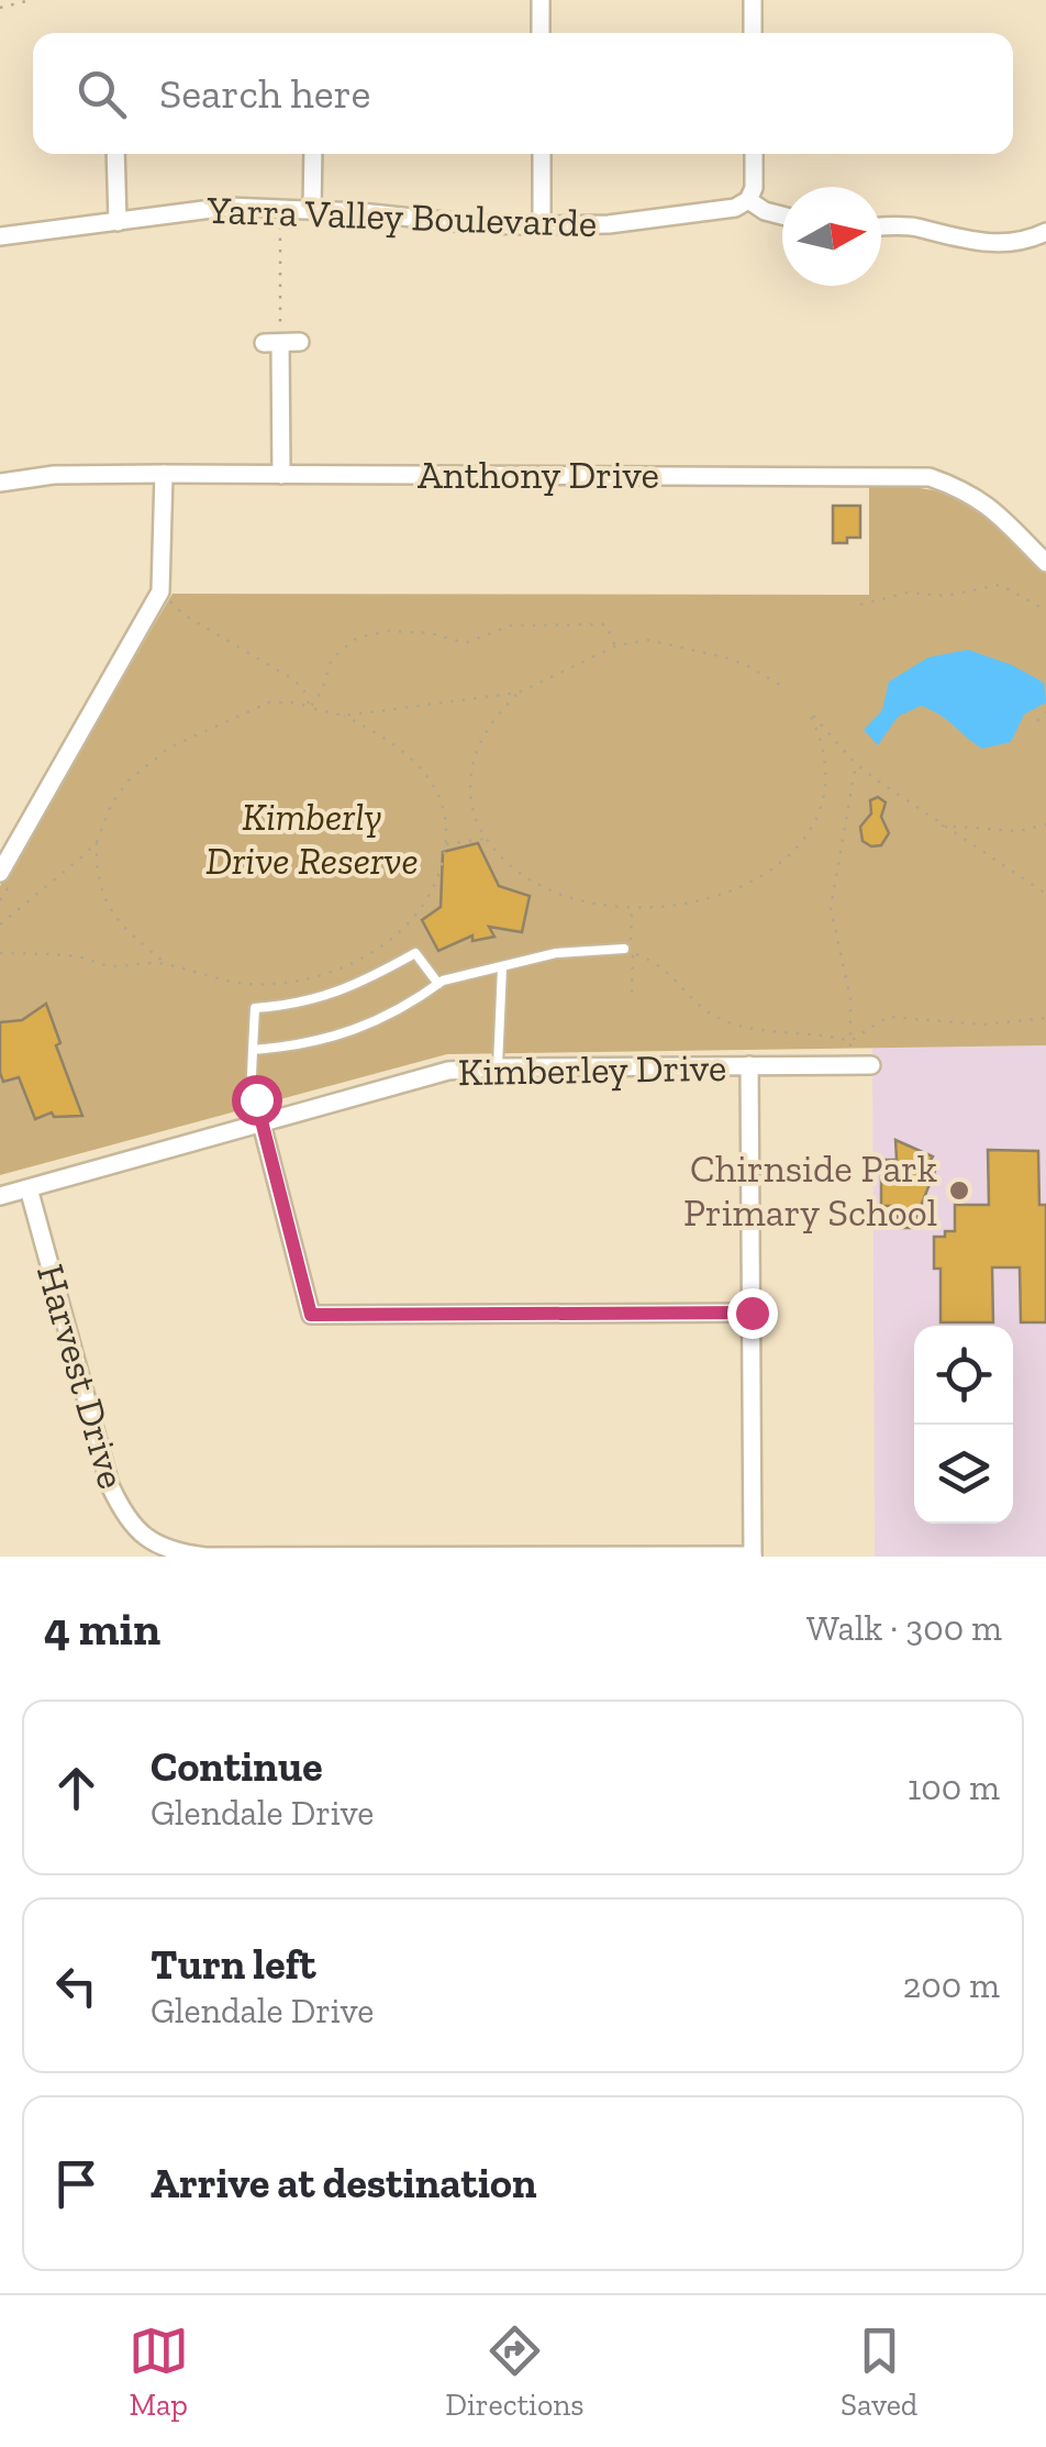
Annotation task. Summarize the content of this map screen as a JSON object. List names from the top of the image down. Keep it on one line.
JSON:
{"streets":{"street":["Yarra Valley Boulevarde","Anthony Drive","Kimberley Drive","Harvest Drive"]},"crossings":[["Kimberley Drive","Harvest Drive"]],"parks":["Kimberly Drive Reserve"],"places":["Chirnside Park Primary School"],"north":"right","page":{"search":"Search here","heading":["4 min","Walk · 300 m"],"list":[["Continue","Glendale Drive","100 m"],["Turn left","Glendale Drive","200 m"],"Arrive at destination"],"nav":["Map","Directions","Saved"]}}
